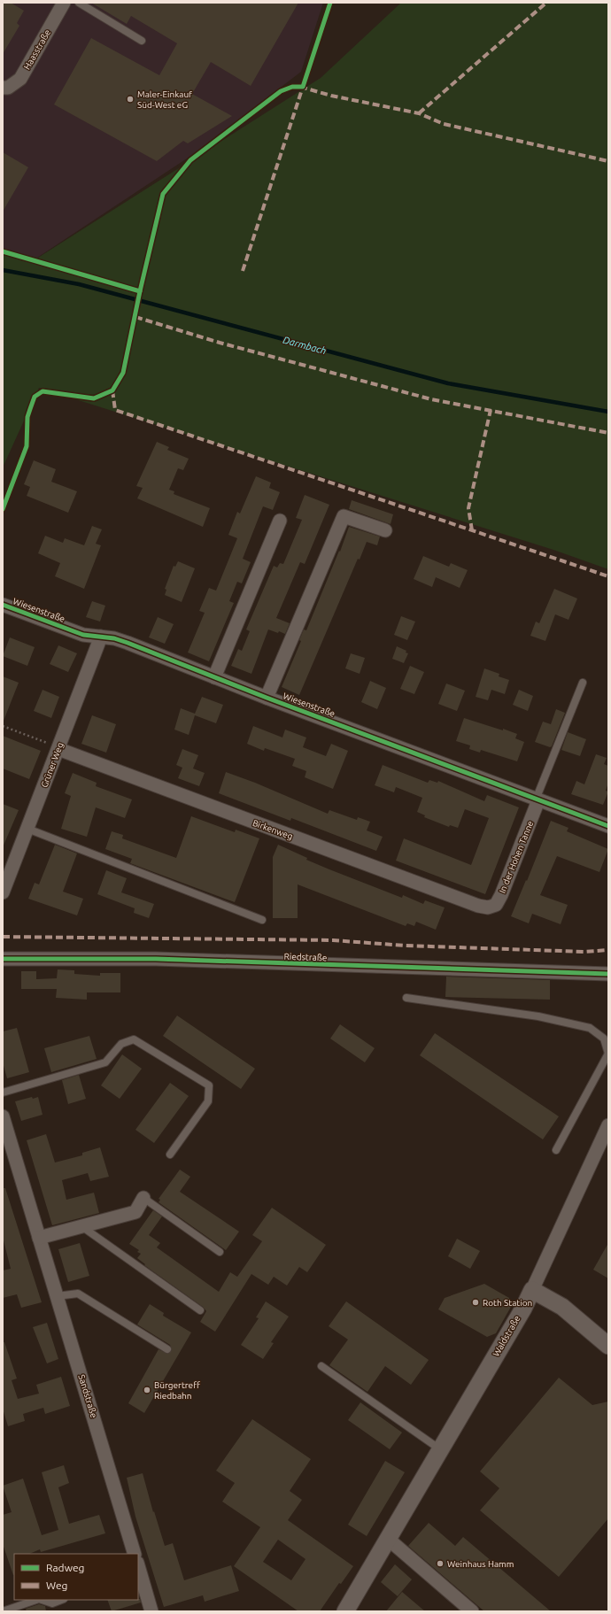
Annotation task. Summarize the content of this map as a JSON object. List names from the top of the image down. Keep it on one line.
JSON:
{"streets":{"street":["Haasstraße","Wiesenstraße","Grüner Weg","Birkenweg","In der Hohen Tanne","Riedstraße","Waldstraße","Sandstraße"]},"crossings":[["Wiesenstraße","Grüner Weg"],["Wiesenstraße","In der Hohen Tanne"],["Grüner Weg","Birkenweg"],["Birkenweg","In der Hohen Tanne"]],"water":["Darmbach"],"places":["Maler-Einkauf Süd-West eG","Roth Station","Bürgertreff Riedbahn","Weinhaus Hamm"],"legend":["Radweg","Weg"]}
